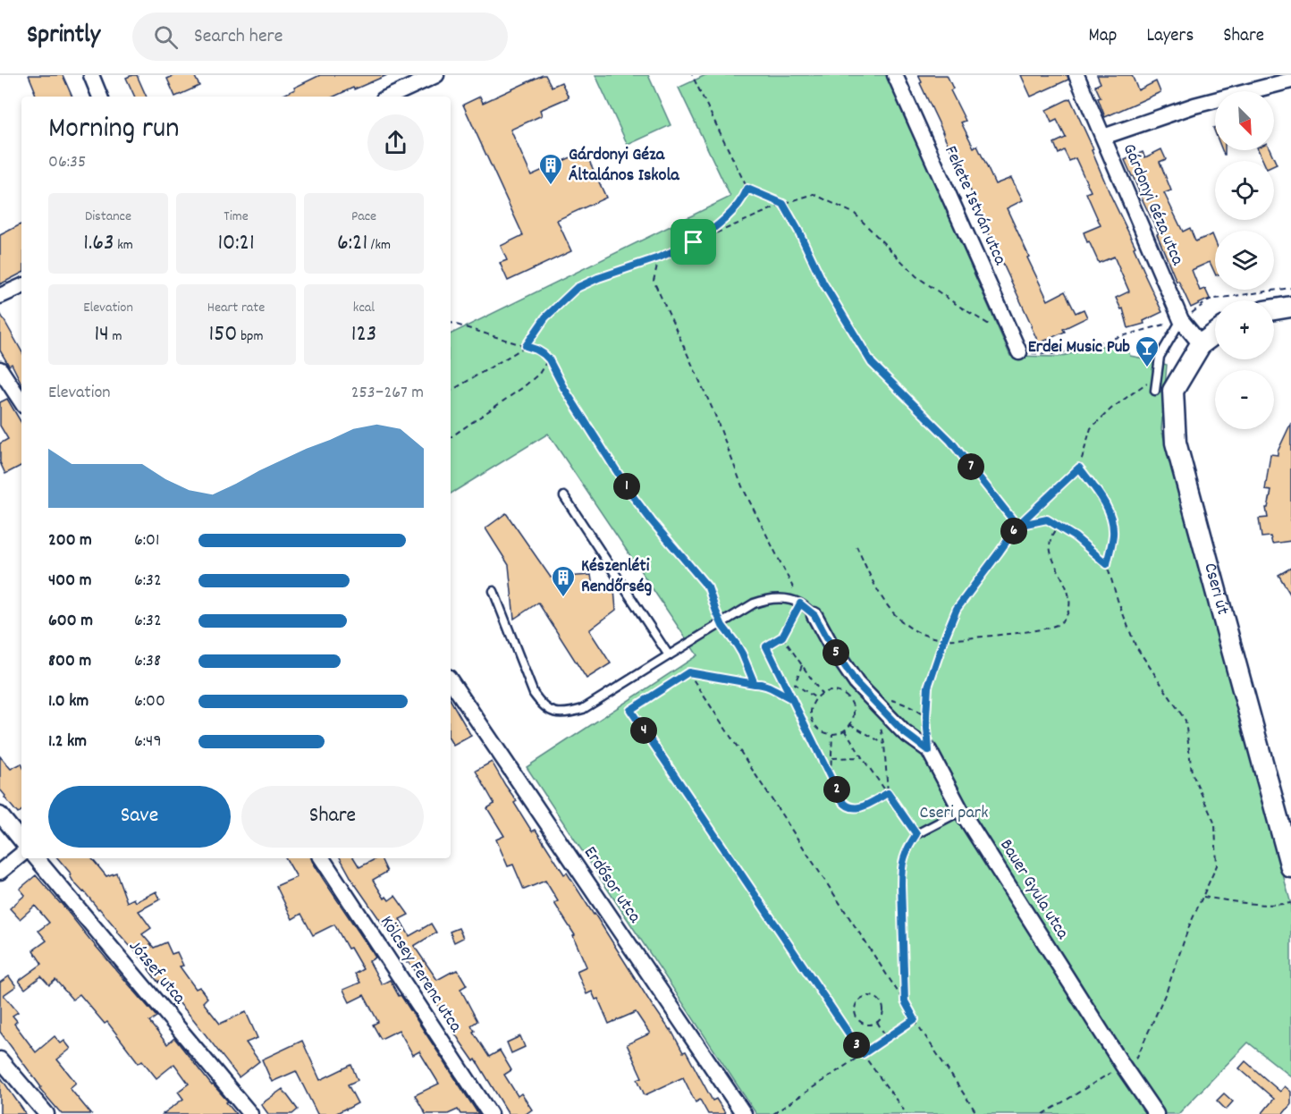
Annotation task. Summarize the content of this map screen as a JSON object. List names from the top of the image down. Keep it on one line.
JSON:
{"streets":{"street":["Gárdonyi Géza utca","Fekete István utca","Cseri út","Erdősor utca","Bauer Gyula utca","József utca","Kölcsey Ferenc utca"]},"crossings":[["Gárdonyi Géza utca","Cseri út"]],"parks":["Cseri park"],"places":{"building":["Gárdonyi Géza Általános Iskola","Készenléti Rendőrség"],"bar":["Erdei Music Pub"]},"north":"bottom right","page":{"header":"Sprintly","search":"Search here","nav":["Map","Layers","Share"],"map_buttons":["+","−"],"heading":["Morning run","06:35"],"stats":[["Distance","1.63 km"],["Time","10:21"],["Pace","6:21 /km"],["Elevation","14 m"],["Heart rate","150 bpm"],["kcal","123"]],"chart":["Elevation","253–267 m"],"pins":["7","1","6","5","4","2","3"],"list":[{"name":"200 m","note":"6:01"},{"name":"400 m","note":"6:32"},{"name":"600 m","note":"6:32"},{"name":"800 m","note":"6:38"},{"name":"1.0 km","note":"6:00"},{"name":"1.2 km","note":"6:49"}],"buttons":["Save","Share"]}}
